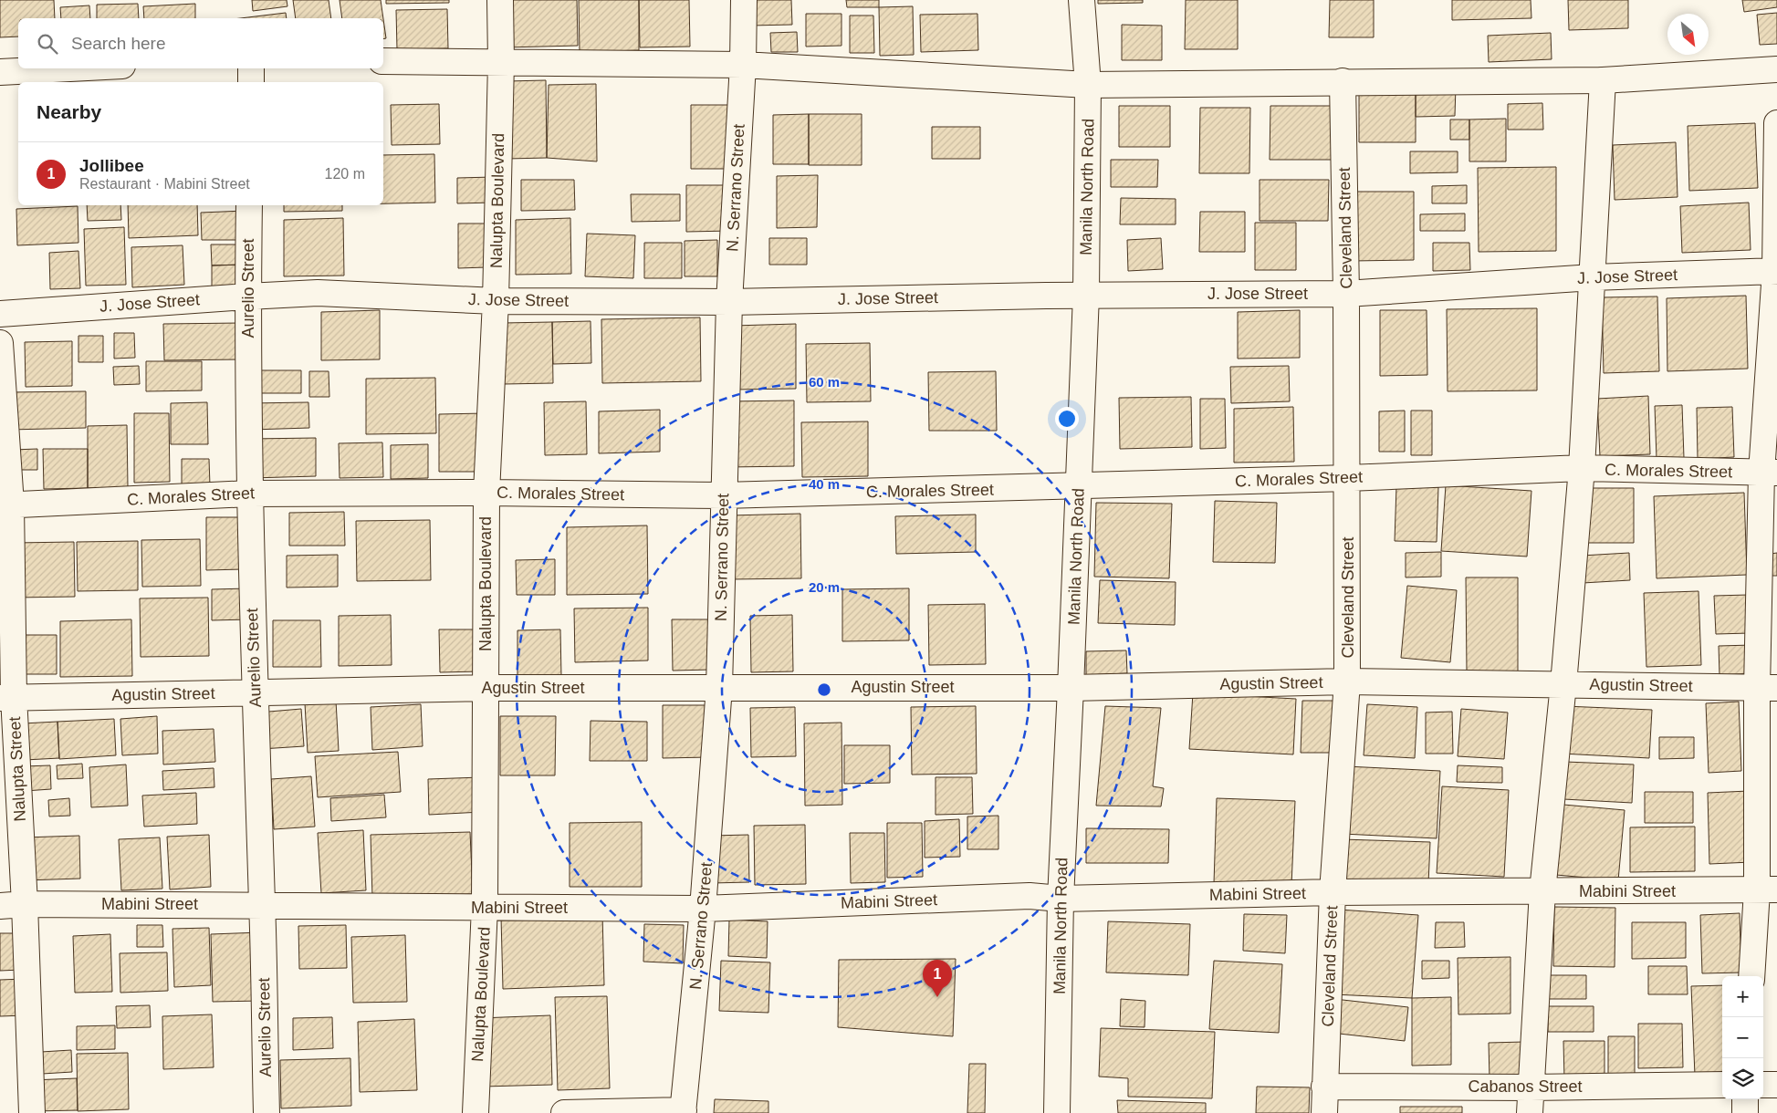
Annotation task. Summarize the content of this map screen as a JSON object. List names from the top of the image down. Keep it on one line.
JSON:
{"streets":{"main road":["Manila North Road","N. Serrano Street","Nalupta Boulevard","Cleveland Street","J. Jose Street","Aurelio Street","C. Morales Street","Agustin Street","Nalupta Street","Mabini Street","Cabanos Street"]},"crossings":[["Manila North Road","J. Jose Street"],["Manila North Road","C. Morales Street"],["Manila North Road","Agustin Street"],["Manila North Road","Mabini Street"],["N. Serrano Street","J. Jose Street"],["N. Serrano Street","C. Morales Street"],["N. Serrano Street","Agustin Street"],["N. Serrano Street","Mabini Street"],["Nalupta Boulevard","J. Jose Street"],["Nalupta Boulevard","C. Morales Street"],["Nalupta Boulevard","Agustin Street"],["Nalupta Boulevard","Mabini Street"],["Cleveland Street","J. Jose Street"],["Cleveland Street","C. Morales Street"],["Cleveland Street","Agustin Street"],["Cleveland Street","Mabini Street"],["Cleveland Street","Cabanos Street"],["J. Jose Street","Aurelio Street"],["Aurelio Street","C. Morales Street"],["Aurelio Street","Agustin Street"],["Aurelio Street","Mabini Street"],["C. Morales Street","Nalupta Street"],["Agustin Street","Nalupta Street"],["Nalupta Street","Mabini Street"]],"north":"bottom right","page":{"search":"Search here","heading":"Nearby","list":[{"mark":"1","name":"Jollibee","note":"Restaurant · Mabini Street","value":"120 m"}],"pins":"1","map_buttons":["+","−"]},"rings":["60 m","40 m","20 m"]}
